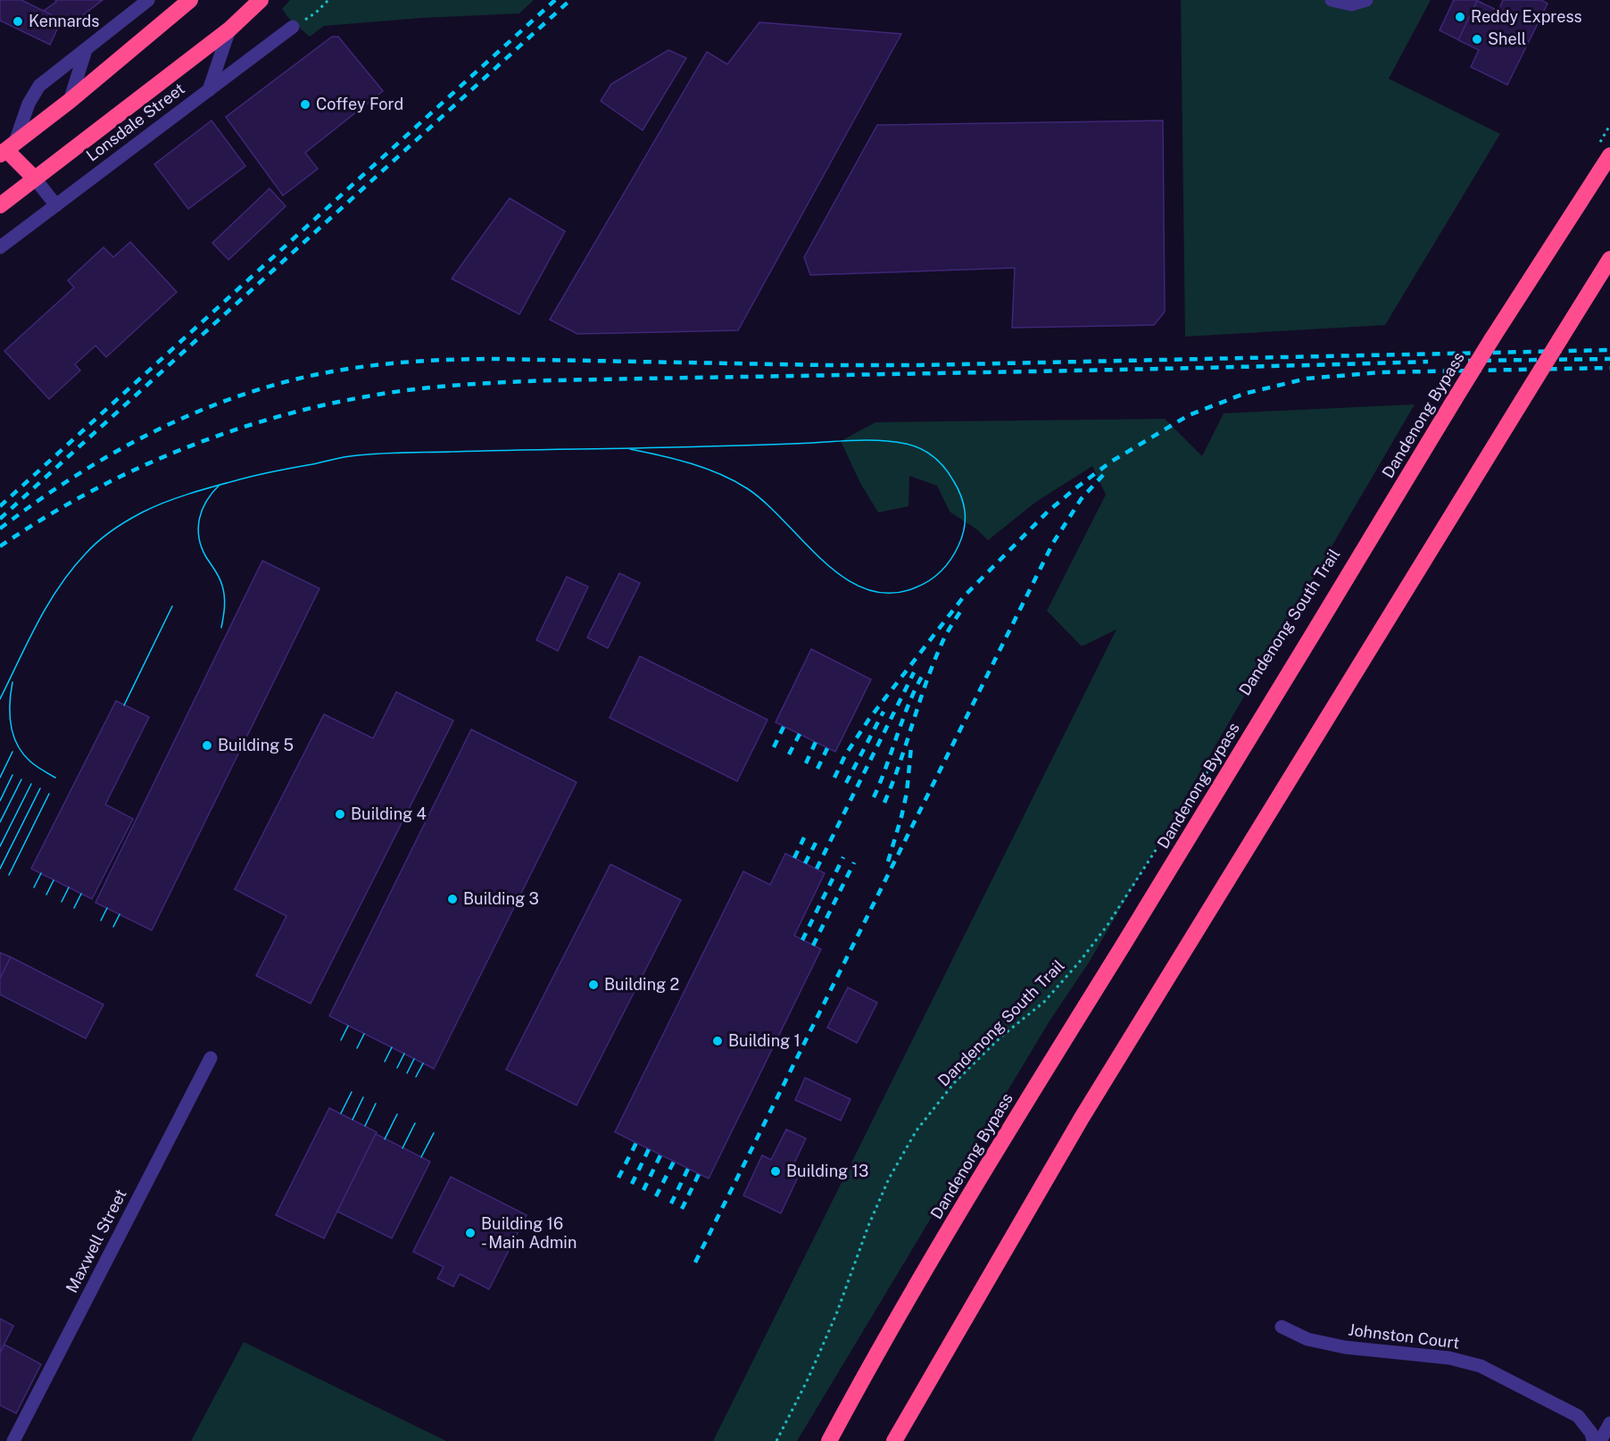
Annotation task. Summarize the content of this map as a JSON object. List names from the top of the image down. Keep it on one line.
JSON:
{"streets":{"highway":["Lonsdale Street","Dandenong Bypass"],"street":["Maxwell Street","Johnston Court"],"path":["Dandenong South Trail"]},"places":["Reddy Express","Kennards","Shell","Coffey Ford","Building 5","Building 4","Building 3","Building 2","Building 1","Building 13","Building 16 - Main Admin"]}
